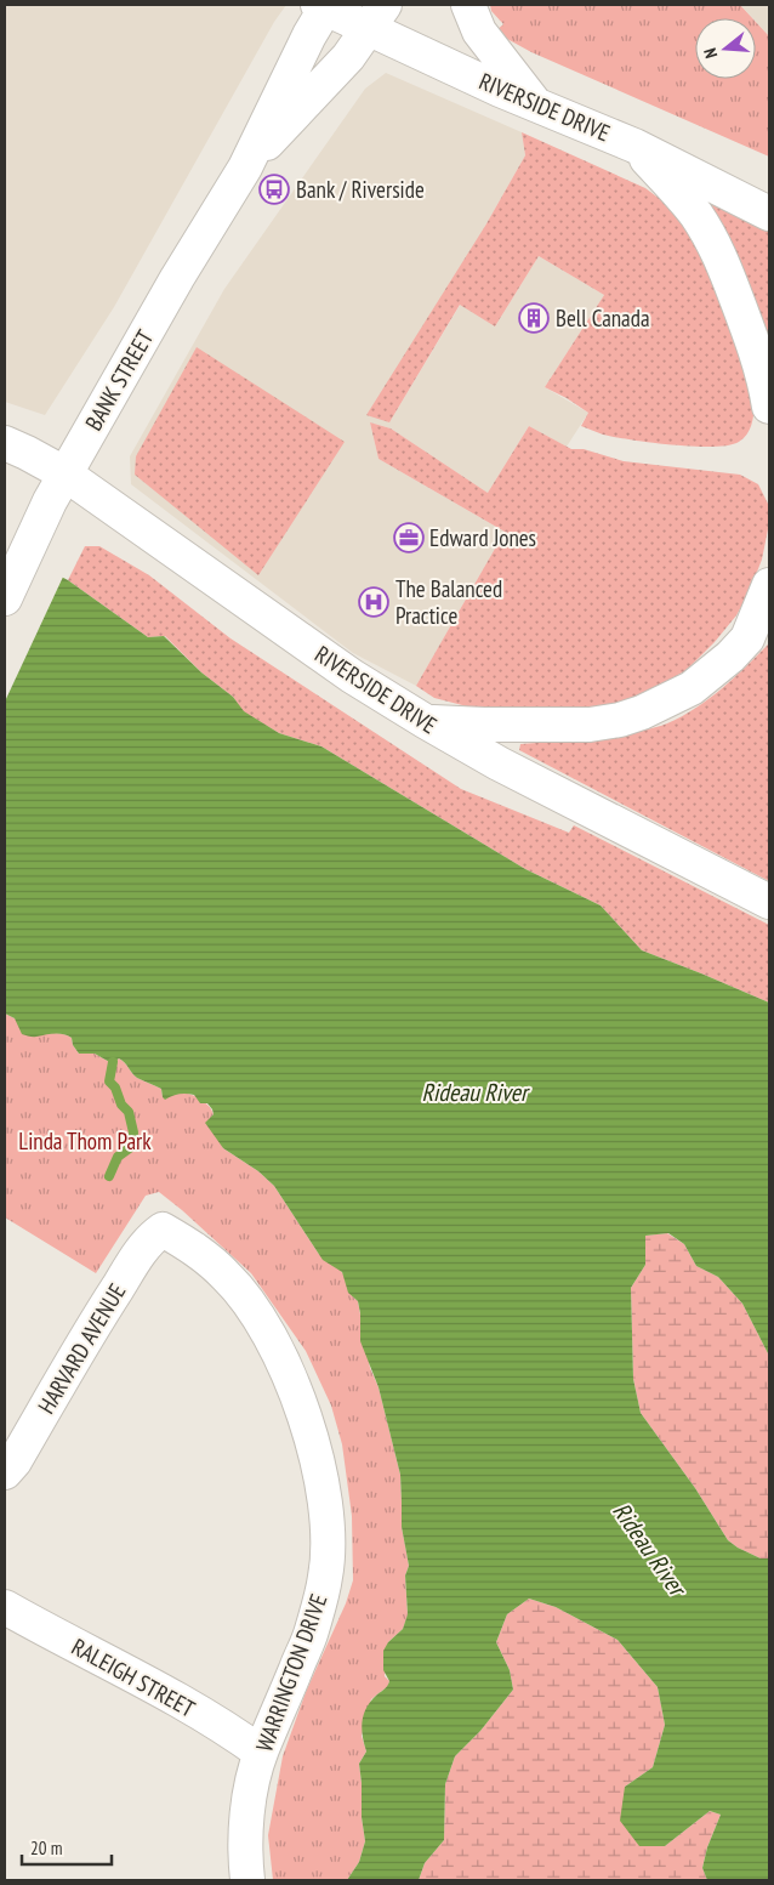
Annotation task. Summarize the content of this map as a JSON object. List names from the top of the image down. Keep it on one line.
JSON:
{"streets":{"main road":["RIVERSIDE DRIVE","BANK STREET","HARVARD AVENUE","WARRINGTON DRIVE","RALEIGH STREET"]},"crossings":[["RIVERSIDE DRIVE","BANK STREET"],["HARVARD AVENUE","WARRINGTON DRIVE"],["WARRINGTON DRIVE","RALEIGH STREET"]],"water":["Rideau River"],"parks":["Linda Thom Park"],"places":{"bus stop":["Bank / Riverside"],"building":["Bell Canada"],"office":["Edward Jones"],"hospital":["The Balanced Practice"]},"scale_bar":"20 m","north":"left"}
